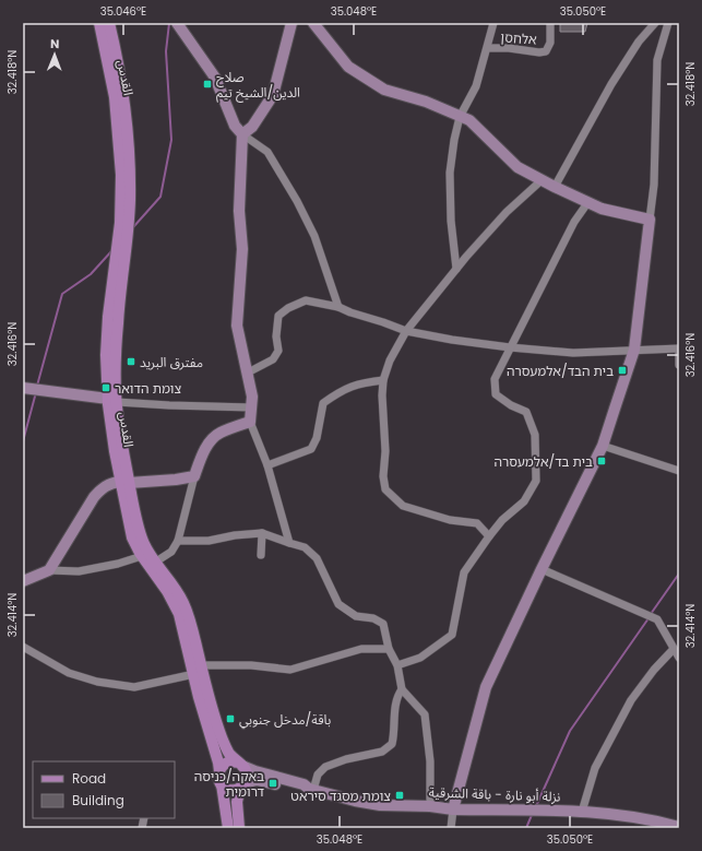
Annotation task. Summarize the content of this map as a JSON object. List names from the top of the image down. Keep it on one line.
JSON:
{"streets":{"main road":["القدس"],"street":["אלחסן","نزلة أبو نارة - باقة الشرقية"]},"crossings":[["القدس","نزلة أبو نارة - باقة الشرقية"]],"places":{"transit":["صلاح الدين/الشيخ تيم","مفترق البريد","בית הבד/אלמעסרה","צומת הדואר","בית בד/אלמעסרה","باقة/مدخل جنوبي","באקה/כניסה דרומית","צומת מסגד סיראט"]},"legend":["Road","Building"],"north":"top","coordinates":["35.046°E","35.048°E","35.050°E","32.418°N","32.416°N","32.414°N"]}
